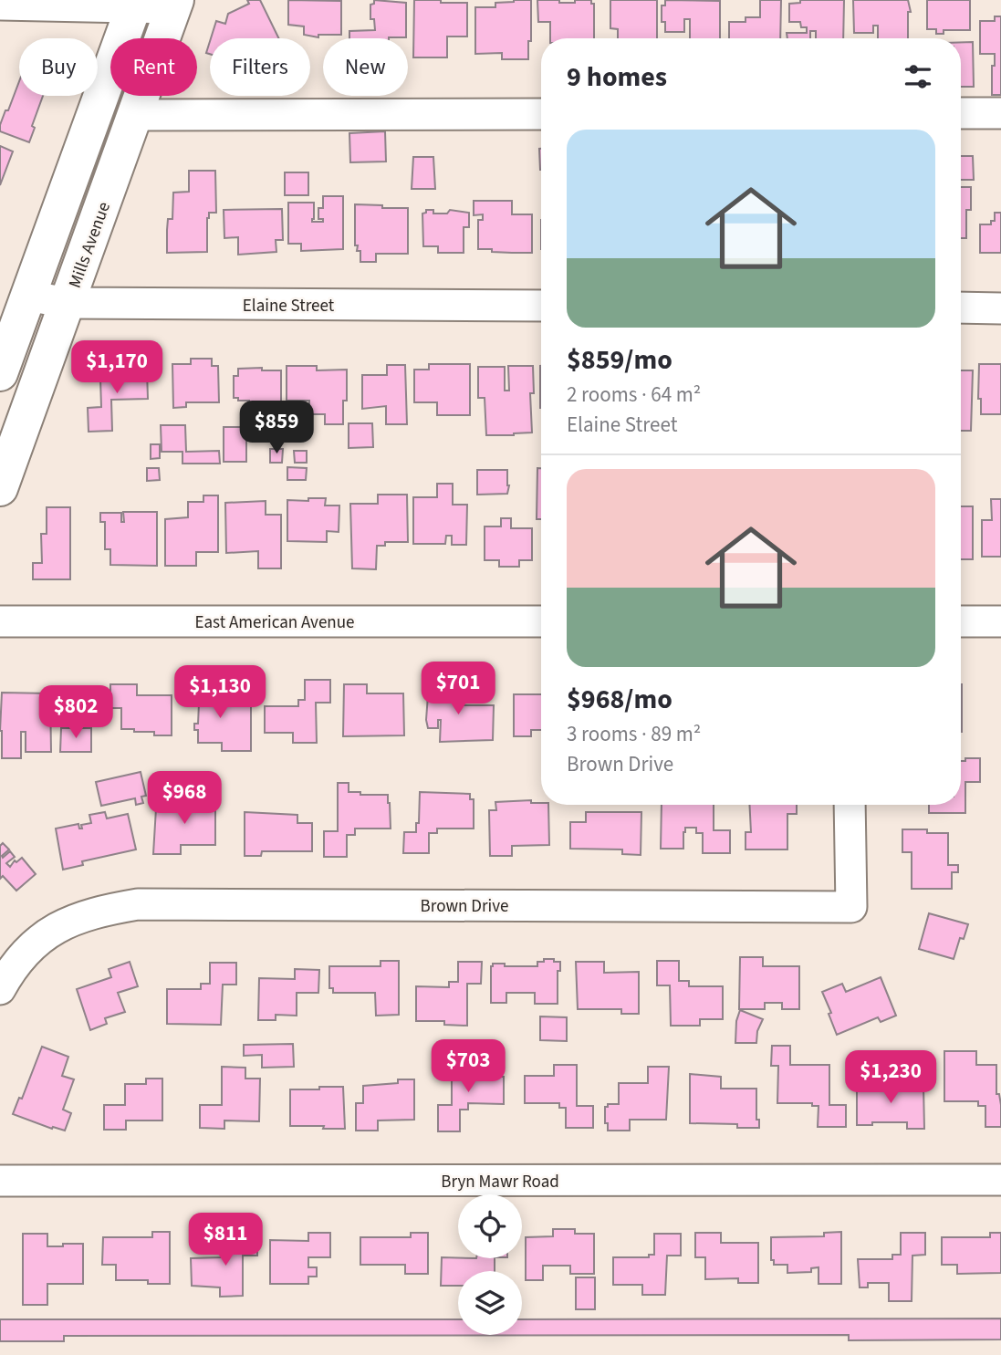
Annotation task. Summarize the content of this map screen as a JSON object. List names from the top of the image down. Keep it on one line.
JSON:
{"streets":{"main road":["Mills Avenue"],"street":["Elaine Street","East American Avenue","Brown Drive","Bryn Mawr Road"]},"crossings":[["Mills Avenue","Elaine Street"]],"page":{"chip":["Buy","Rent","Filters","New"],"heading":"9 homes","list":[{"name":"$859/mo","note":"2 rooms · 64 m² · Elaine Street"},{"name":"$968/mo","note":"3 rooms · 89 m² · Brown Drive"}],"price":["$1,170","$859","$701","$1,130","$802","$968","$703","$1,230","$811"]}}
